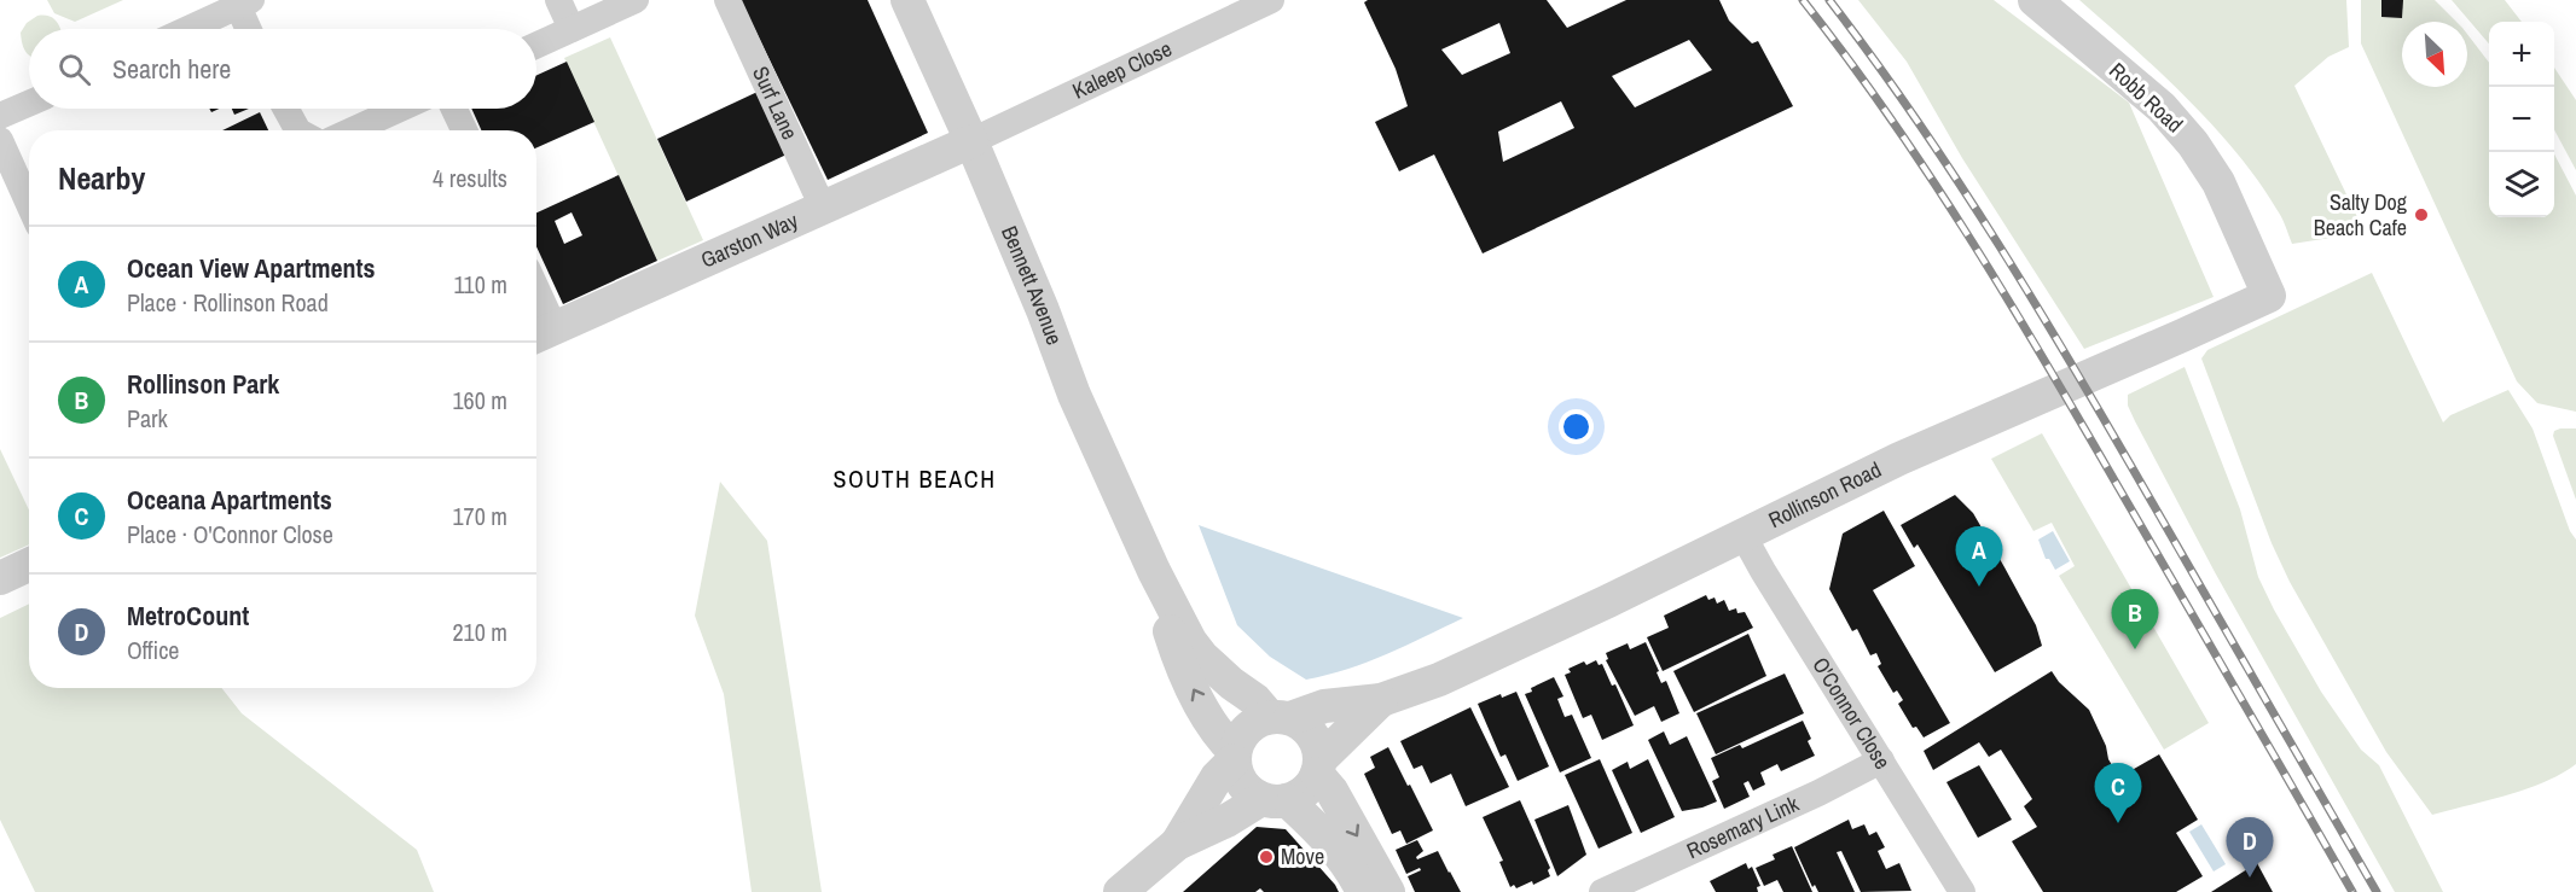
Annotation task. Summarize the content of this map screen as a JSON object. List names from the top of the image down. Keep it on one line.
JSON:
{"streets":{"street":["Kaleep Close","Robb Road","Surf Lane","Garston Way","Bennett Avenue","Rollinson Road","O'Connor Close","Rosemary Link"]},"crossings":[["Kaleep Close","Garston Way"],["Kaleep Close","Bennett Avenue"],["Robb Road","Rollinson Road"],["Surf Lane","Garston Way"],["Garston Way","Bennett Avenue"],["Bennett Avenue","Rollinson Road"],["Rollinson Road","O'Connor Close"],["O'Connor Close","Rosemary Link"]],"districts":["SOUTH BEACH"],"places":["Salty Dog Beach Cafe","Move"],"north":"bottom right","page":{"map_buttons":["+","−"],"search":"Search here","heading":["Nearby","4 results"],"list":[{"mark":"A","name":"Ocean View Apartments","note":"Place · Rollinson Road","value":"110 m"},{"mark":"B","name":"Rollinson Park","note":"Park","value":"160 m"},{"mark":"C","name":"Oceana Apartments","note":"Place · O'Connor Close","value":"170 m"},{"mark":"D","name":"MetroCount","note":"Office","value":"210 m"}],"pins":["A","B","C","D"]}}
